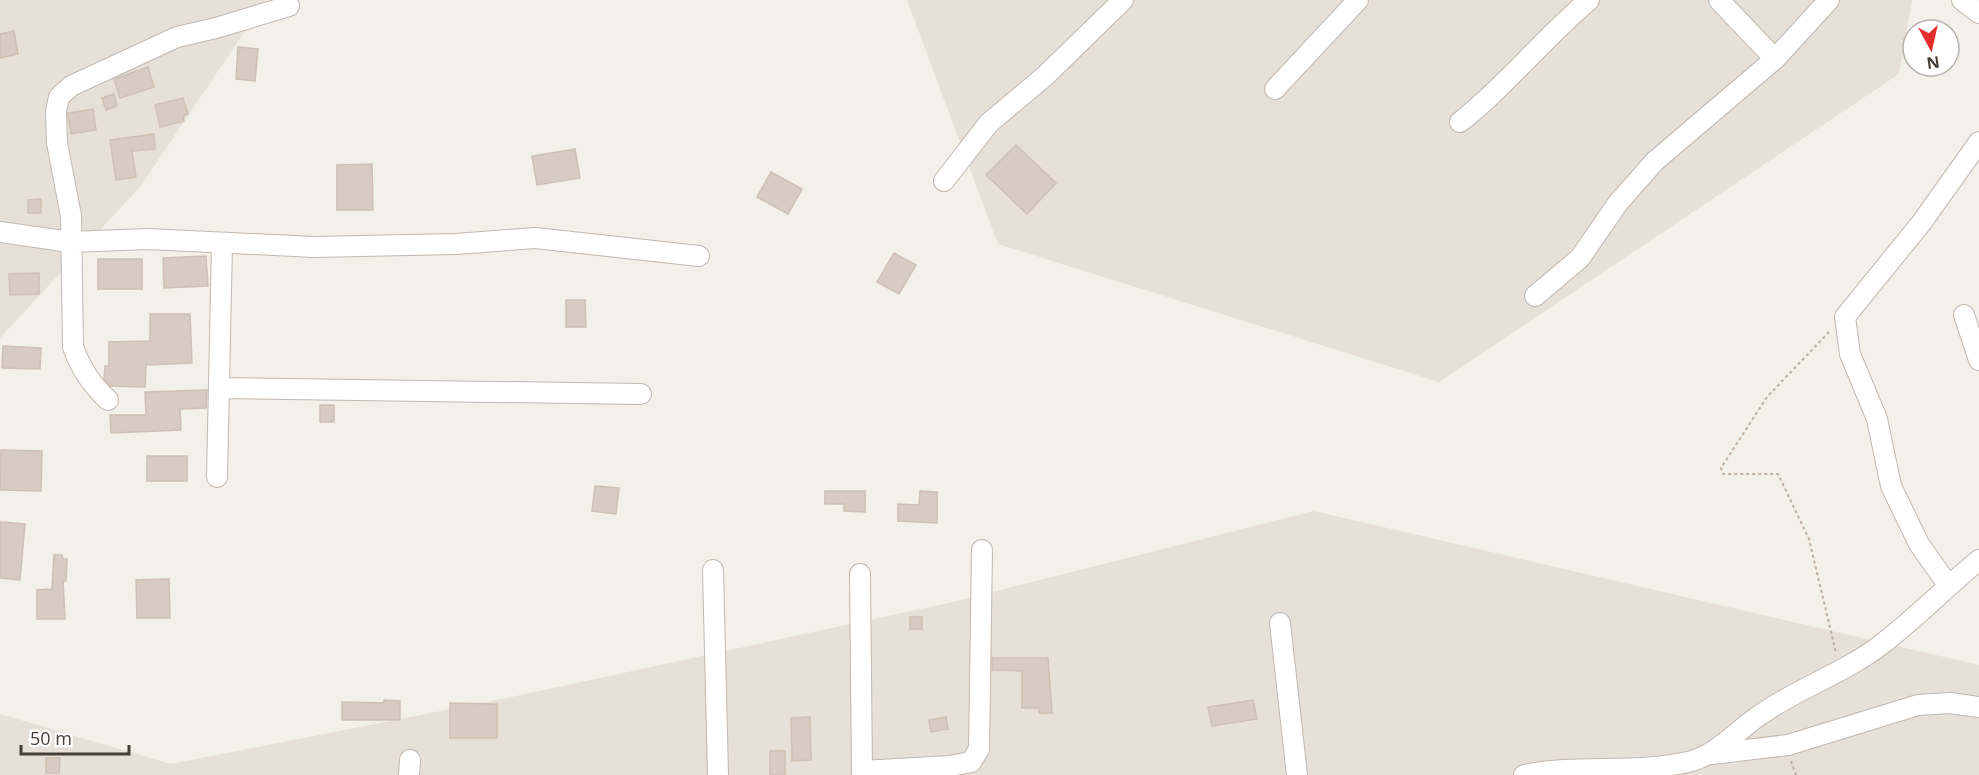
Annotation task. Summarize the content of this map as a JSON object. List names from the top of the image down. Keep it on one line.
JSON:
{"scale_bar":"50 m","north":"bottom"}
